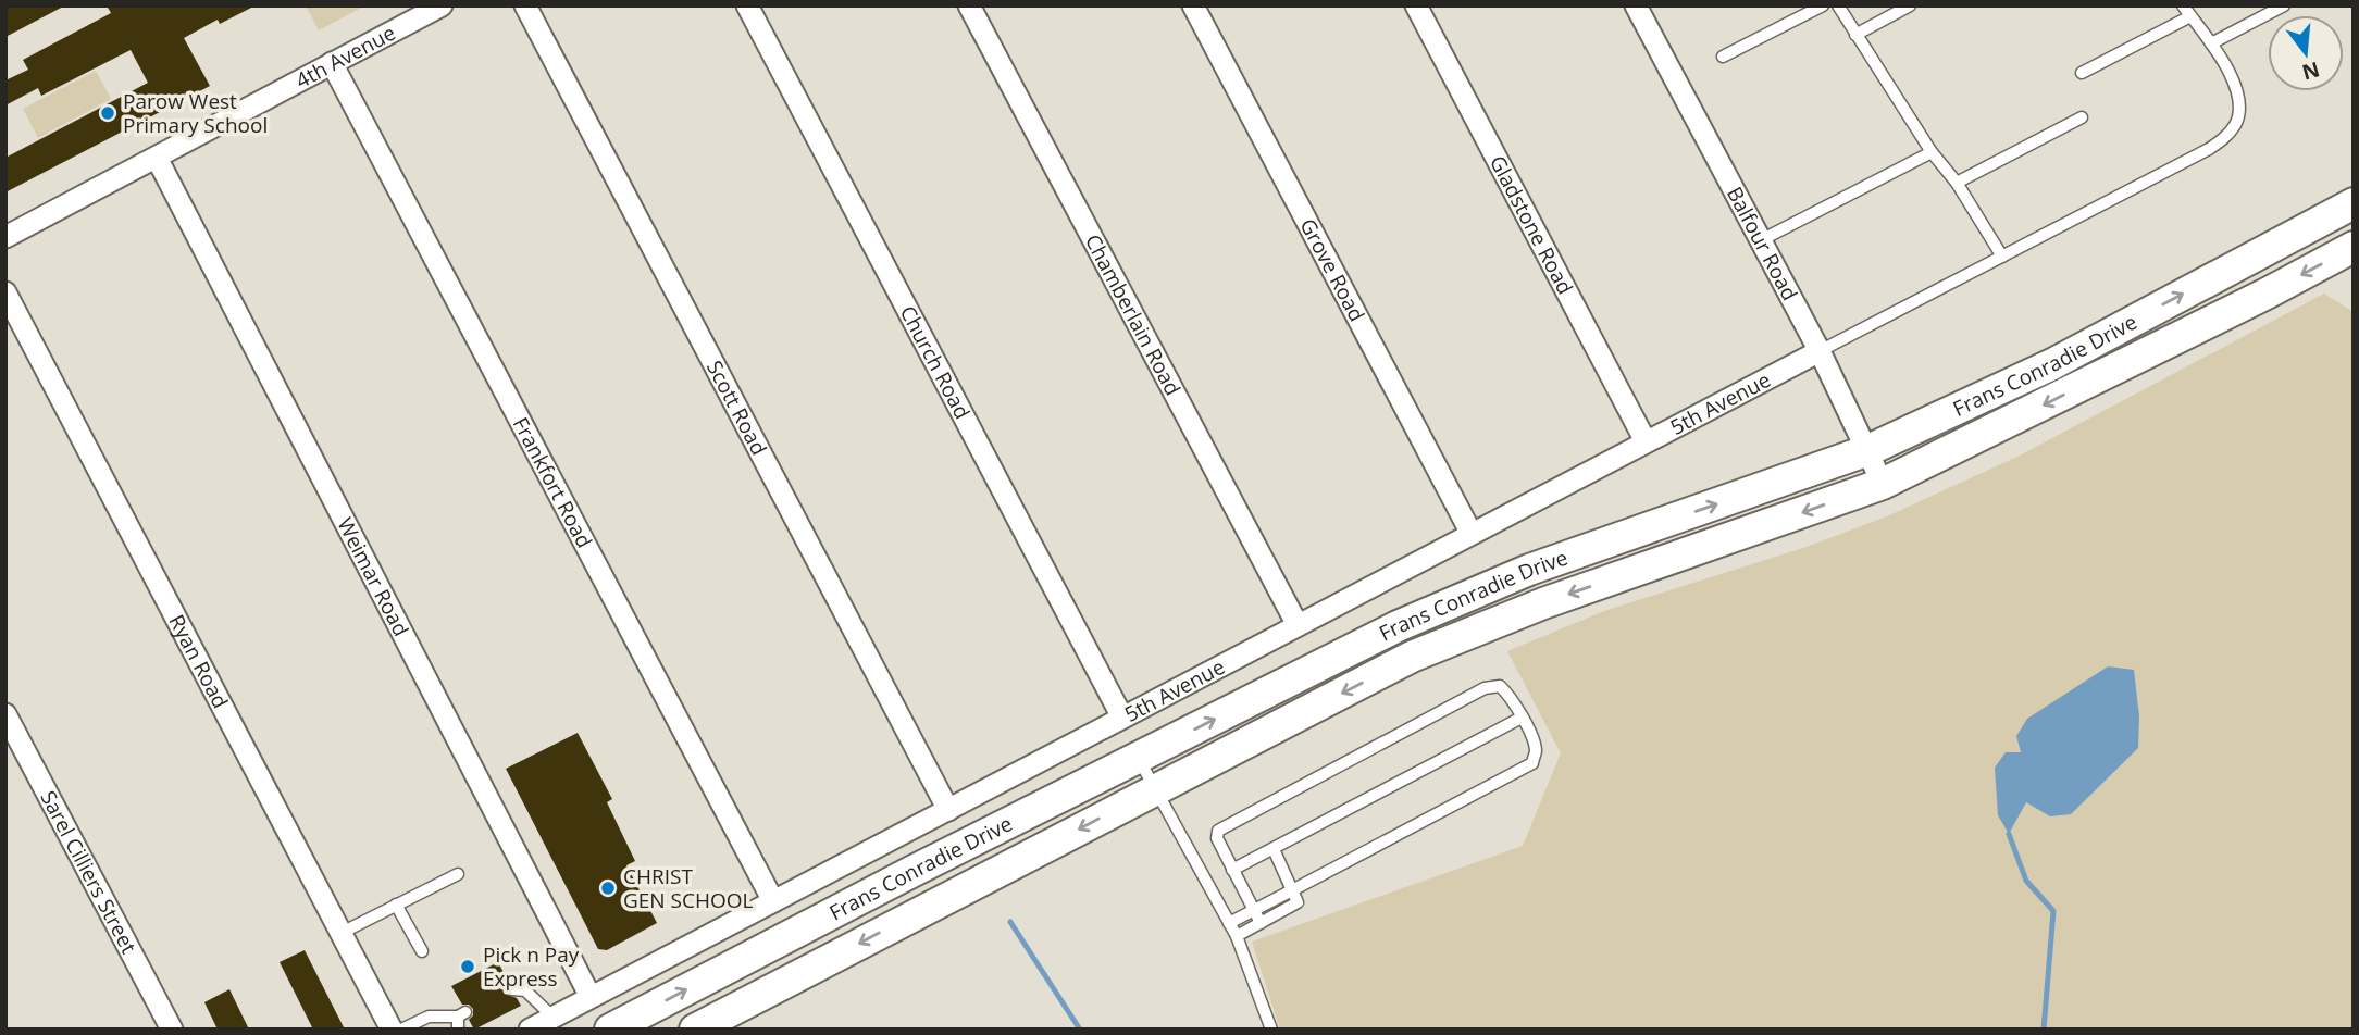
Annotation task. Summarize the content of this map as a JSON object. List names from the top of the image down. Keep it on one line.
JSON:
{"streets":{"main road":["Frans Conradie Drive"],"street":["4th Avenue","Gladstone Road","Balfour Road","Grove Road","Chamberlain Road","Church Road","5th Avenue","Scott Road","Frankfort Road","Weimar Road","Ryan Road","Sarel Cilliers Street"]},"crossings":[["4th Avenue","Frankfort Road"],["4th Avenue","Weimar Road"],["Gladstone Road","5th Avenue"],["Balfour Road","Frans Conradie Drive"],["Balfour Road","5th Avenue"],["Grove Road","5th Avenue"],["Chamberlain Road","5th Avenue"],["Church Road","5th Avenue"],["5th Avenue","Scott Road"],["5th Avenue","Frankfort Road"],["5th Avenue","Weimar Road"]],"places":["Parow West Primary School","CHRIST GEN SCHOOL","Pick n Pay Express"],"north":"bottom"}
